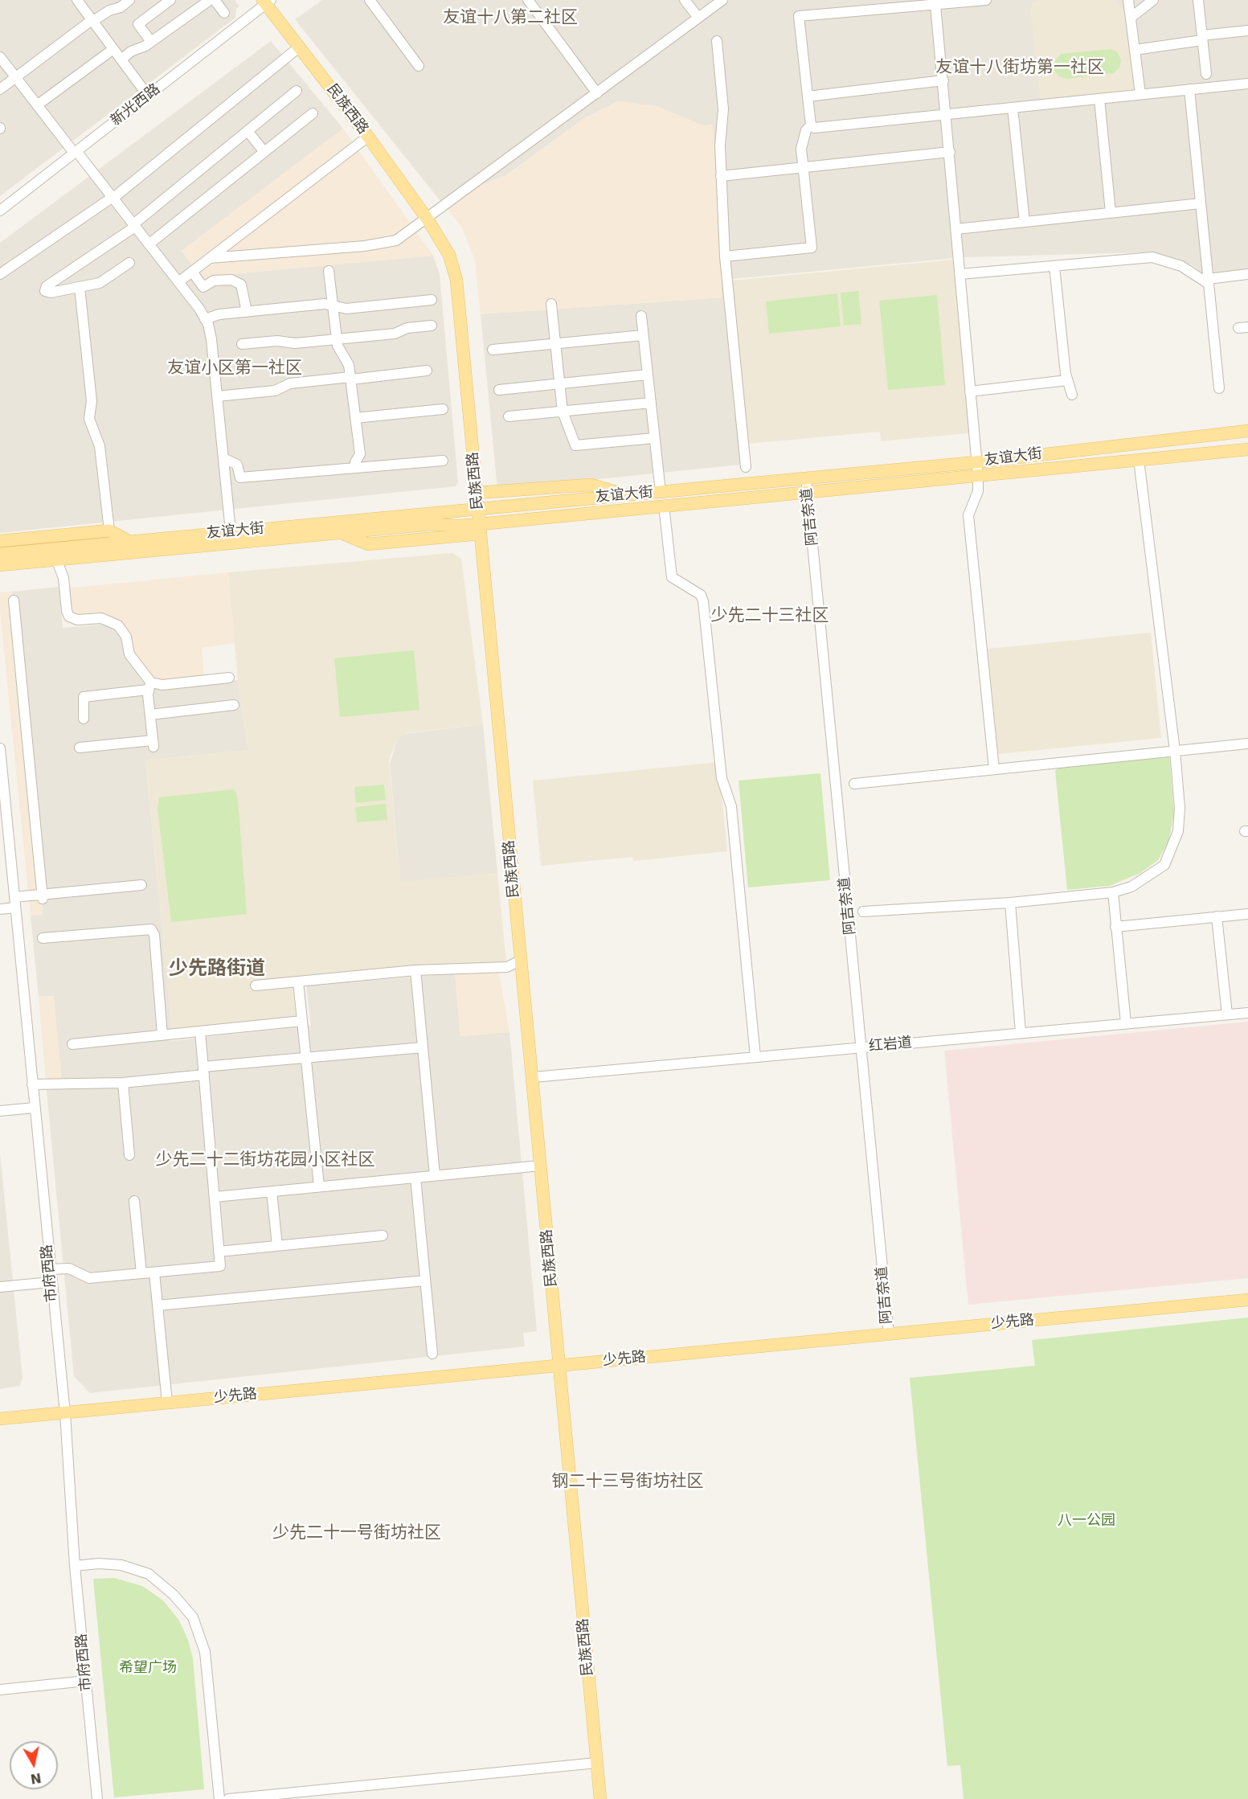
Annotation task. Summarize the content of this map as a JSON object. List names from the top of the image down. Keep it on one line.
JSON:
{"streets":{"main road":["民族西路","友谊大街","少先路"],"street":["新光西路","阿吉奈道","红岩道","市府西路"]},"crossings":[["新光西路","民族西路"],["民族西路","友谊大街"],["民族西路","红岩道"],["民族西路","少先路"],["友谊大街","阿吉奈道"],["阿吉奈道","红岩道"],["阿吉奈道","少先路"],["市府西路","少先路"]],"districts":["友谊十八第二社区","友谊十八街坊第一社区","友谊小区第一社区","少先二十三社区","少先路街道","少先二十二街坊花园小区社区","钢二十三号街坊社区","少先二十一号街坊社区"],"parks":["八一公园","希望广场"],"north":"bottom"}
